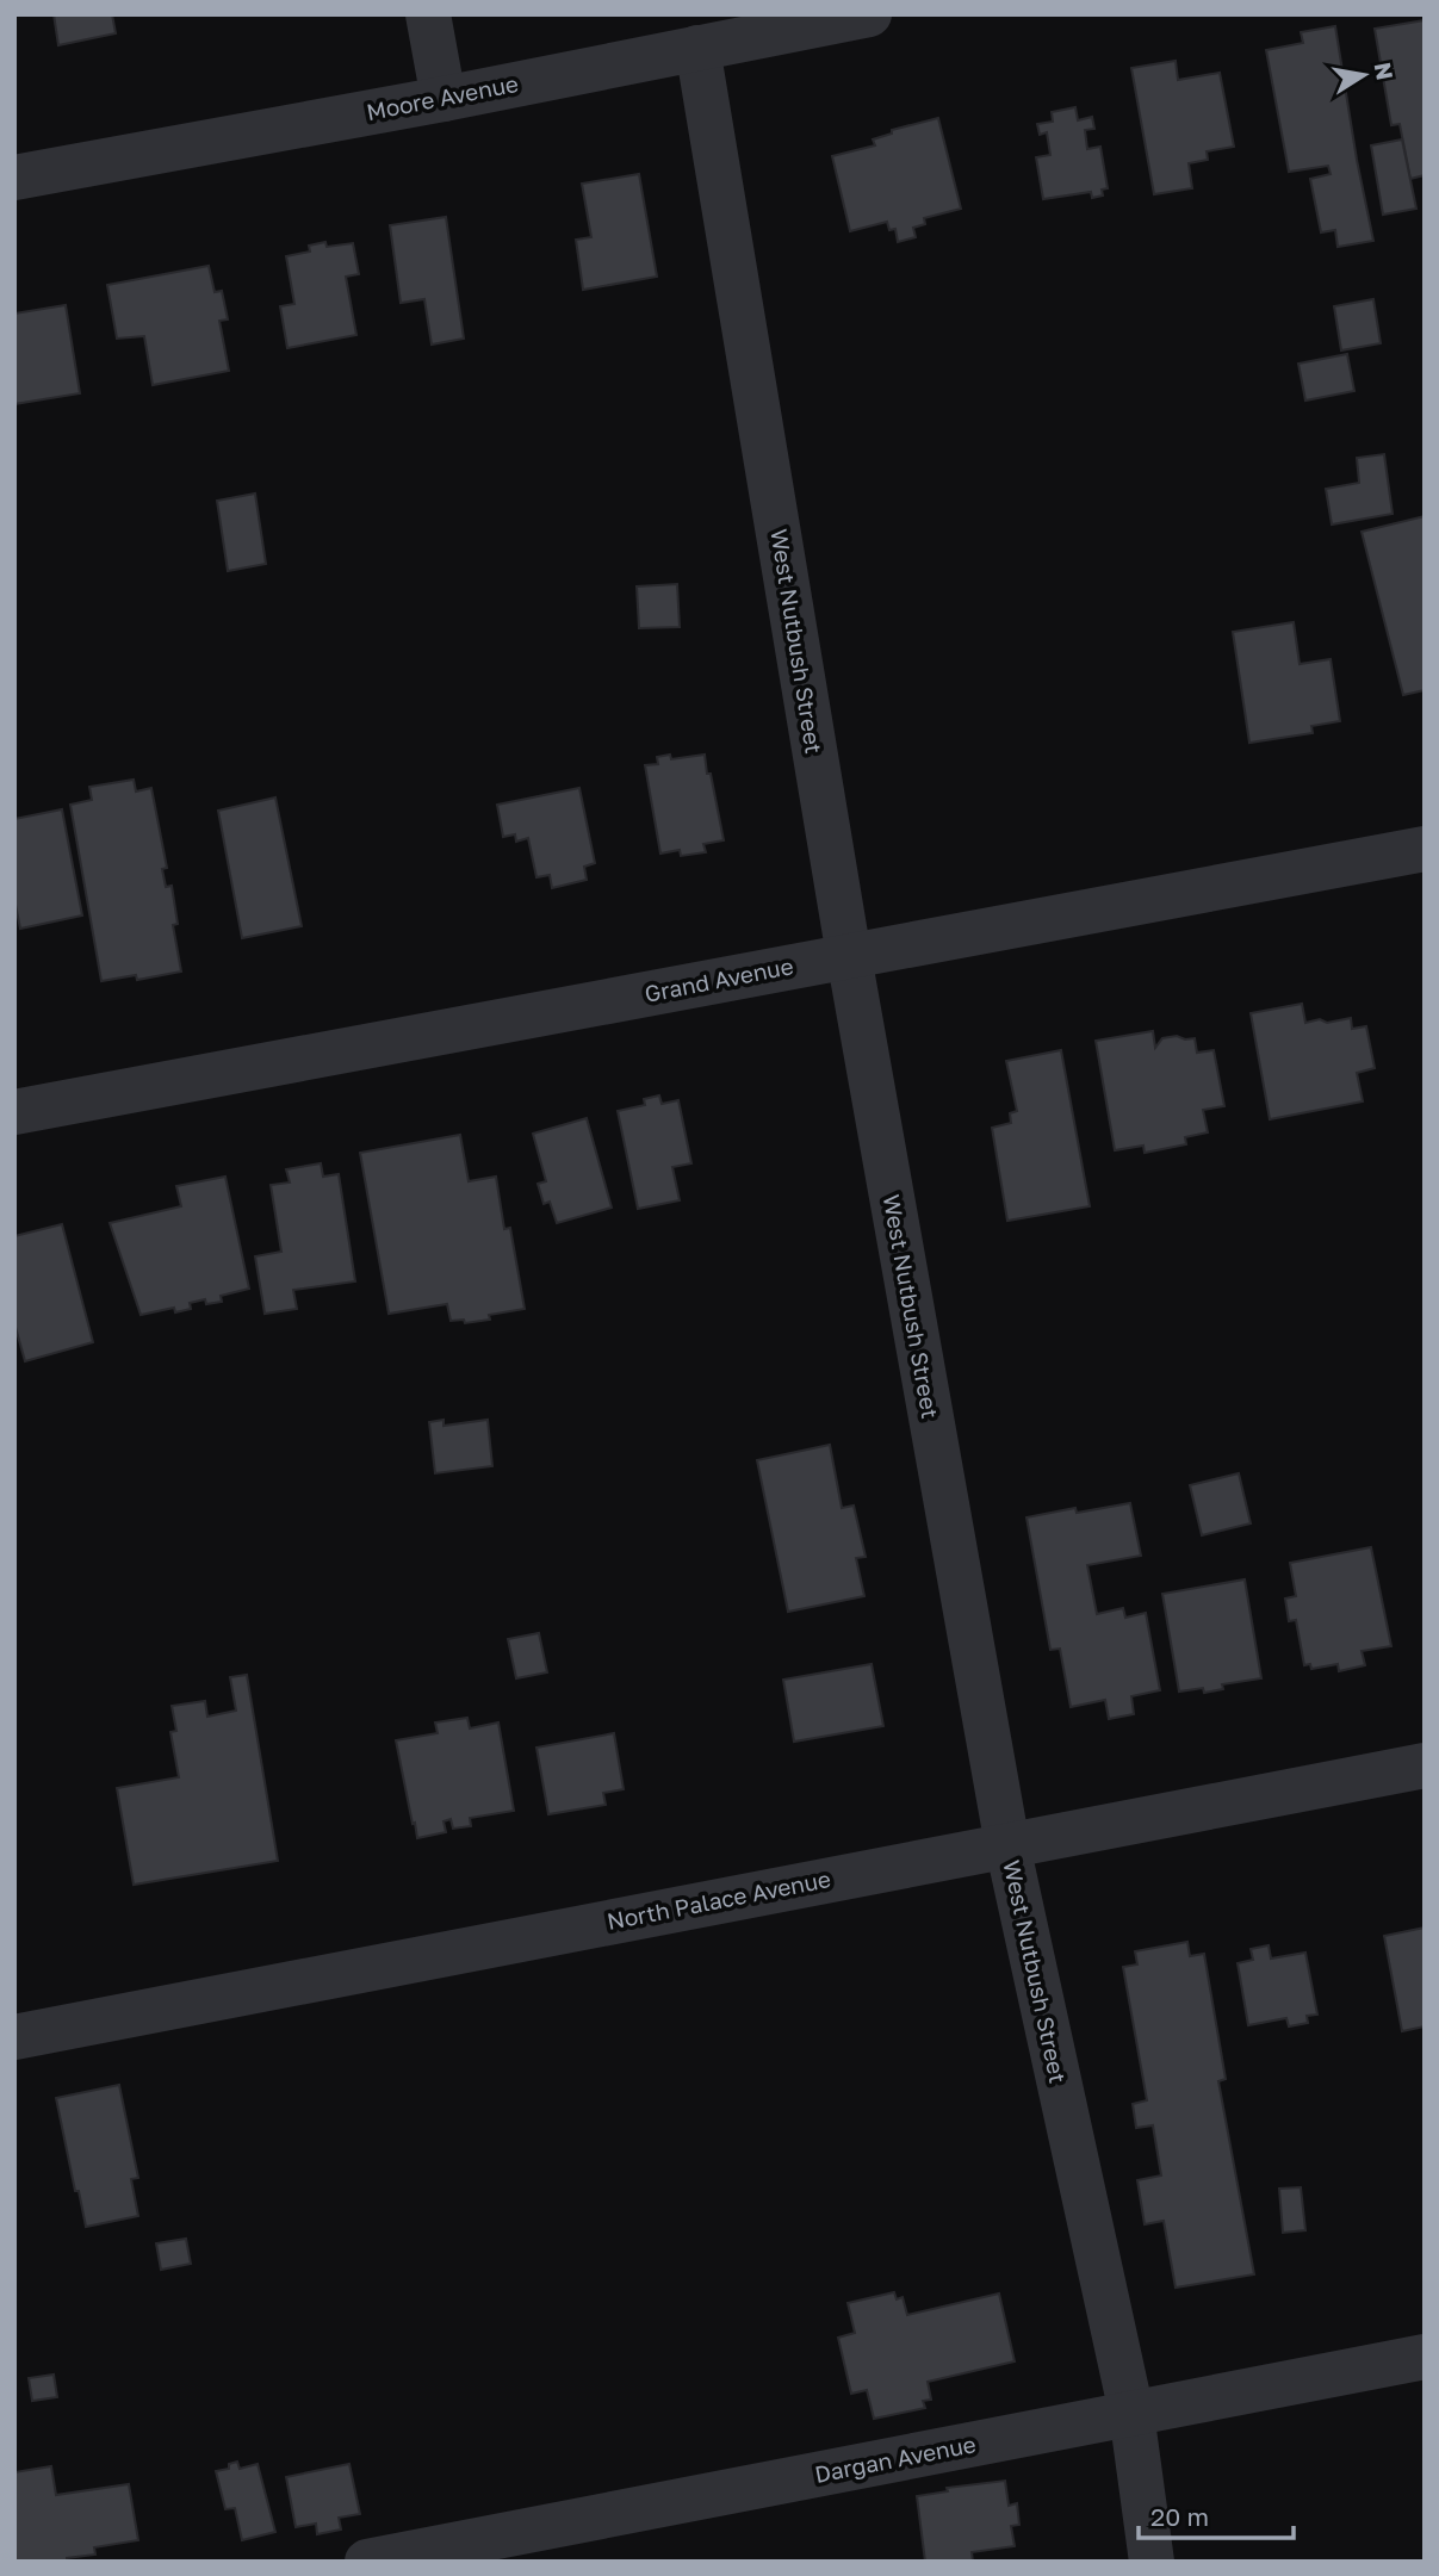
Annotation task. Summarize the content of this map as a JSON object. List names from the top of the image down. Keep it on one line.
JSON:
{"streets":{"street":["Moore Avenue","West Nutbush Street","Grand Avenue","North Palace Avenue","Dargan Avenue"]},"crossings":[["Moore Avenue","West Nutbush Street"],["West Nutbush Street","Grand Avenue"],["West Nutbush Street","North Palace Avenue"],["West Nutbush Street","Dargan Avenue"]],"scale_bar":"20 m","north":"right"}
